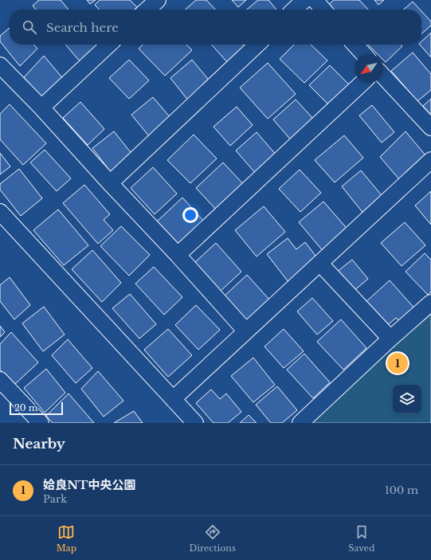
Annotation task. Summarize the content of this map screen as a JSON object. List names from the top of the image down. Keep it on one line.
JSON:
{"scale_bar":"20 m","north":"bottom left","page":{"search":"Search here","pins":"1","scale":"20 m","heading":"Nearby","list":[{"mark":"1","name":"姶良NT中央公園","note":"Park","value":"100 m"}],"nav":["Map","Directions","Saved"]}}
